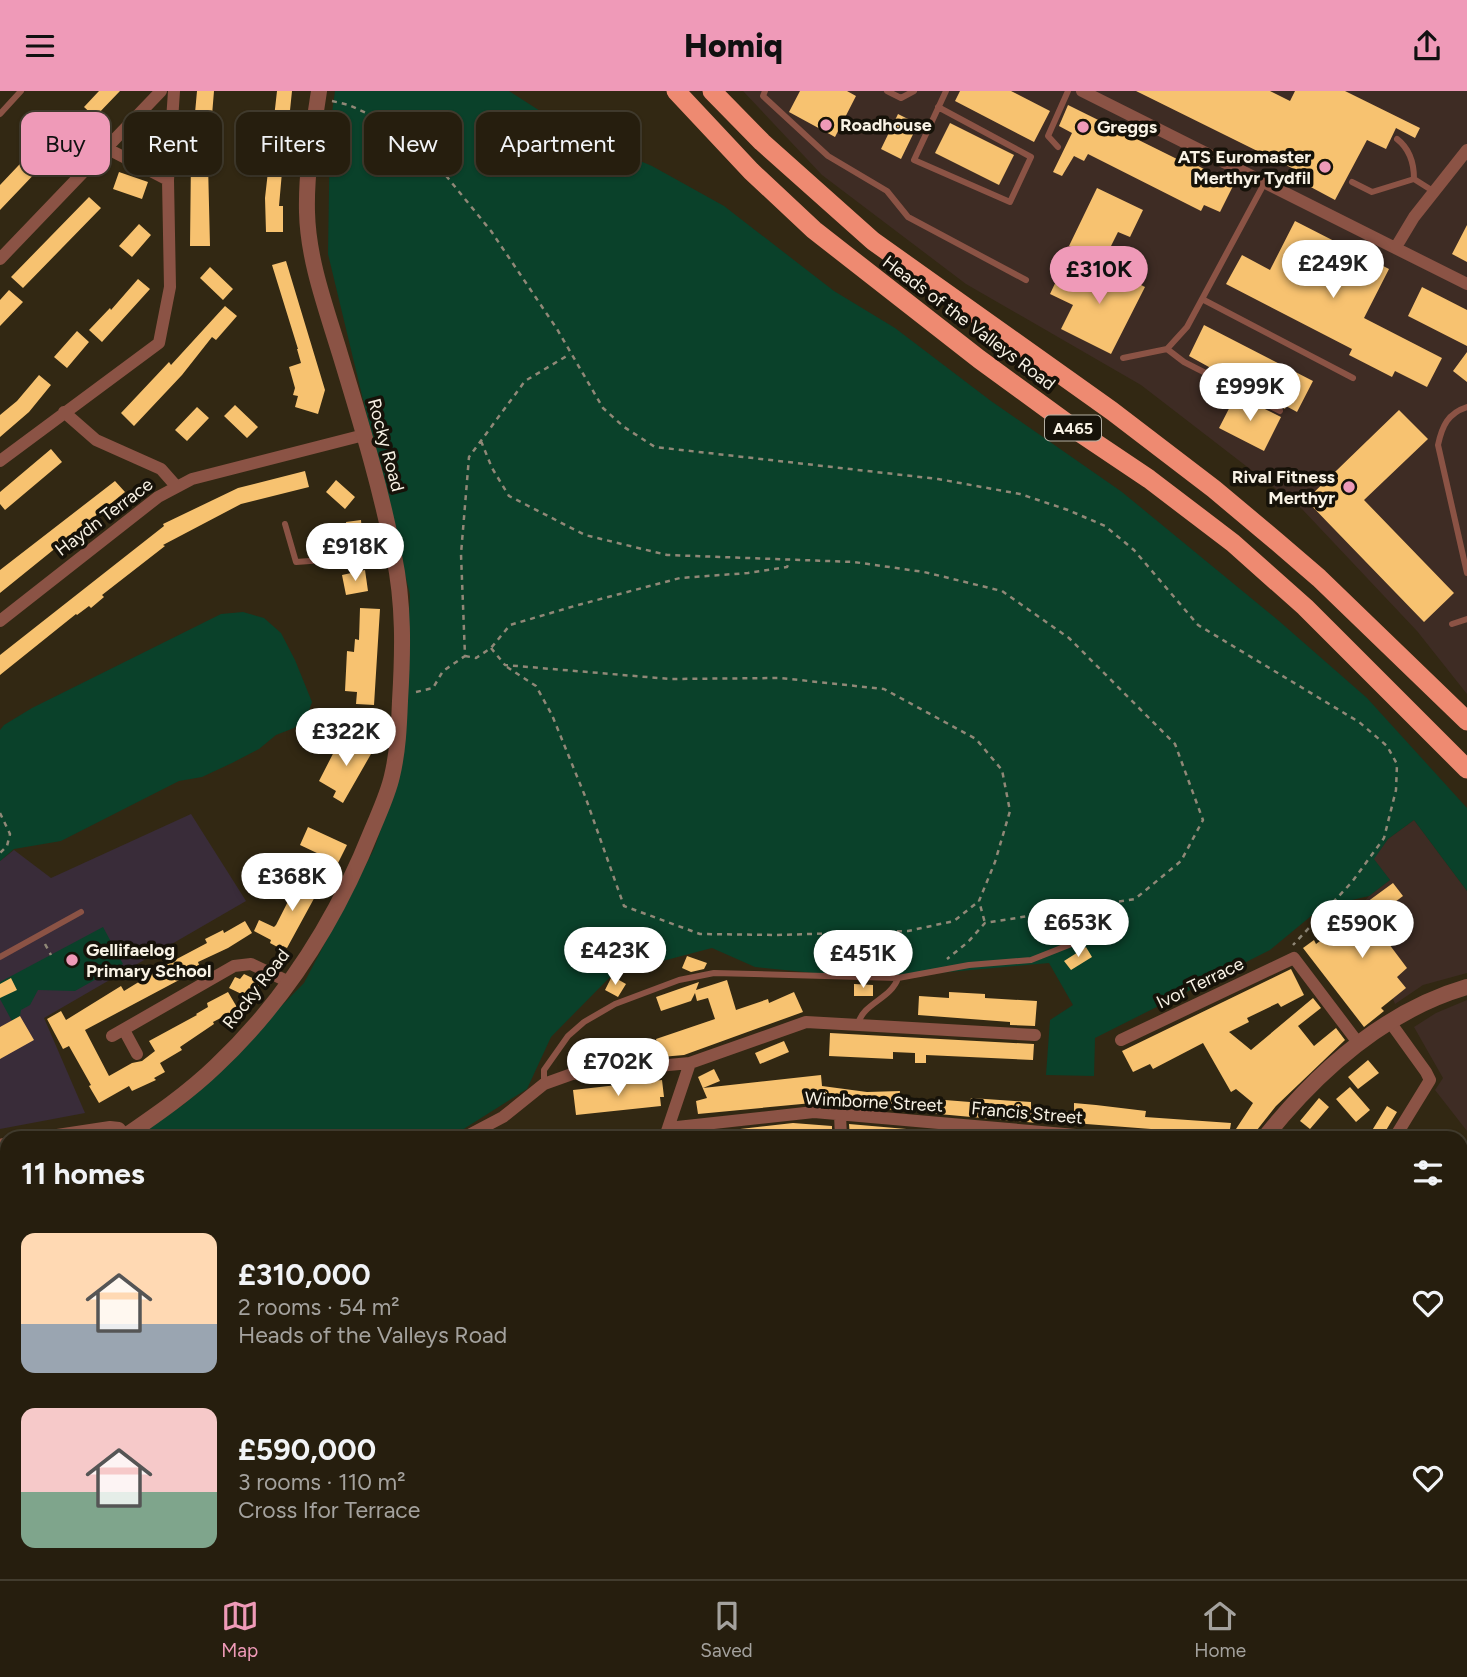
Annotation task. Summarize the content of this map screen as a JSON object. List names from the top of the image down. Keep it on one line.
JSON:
{"streets":{"highway":["Heads of the Valleys Road","A465"],"street":["Rocky Road","Haydn Terrace","Ivor Terrace","Wimborne Street","Francis Street"]},"crossings":[["Rocky Road","Haydn Terrace"],["Wimborne Street","Francis Street"]],"places":["Roadhouse","Greggs","ATS Euromaster Merthyr Tydfil","Rival Fitness Merthyr","Gellifaelog Primary School"],"page":{"header":"Homiq","chip":["Buy","Rent","Filters","New","Apartment"],"price":["£249K","£310K","£999K","£918K","£322K","£368K","£653K","£590K","£423K","£451K","£702K"],"heading":"11 homes","list":[{"name":"£310,000","note":"2 rooms · 54 m² · Heads of the Valleys Road"},{"name":"£590,000","note":"3 rooms · 110 m² · Cross Ifor Terrace"}],"tabs":["Map","Saved","Home"]}}
